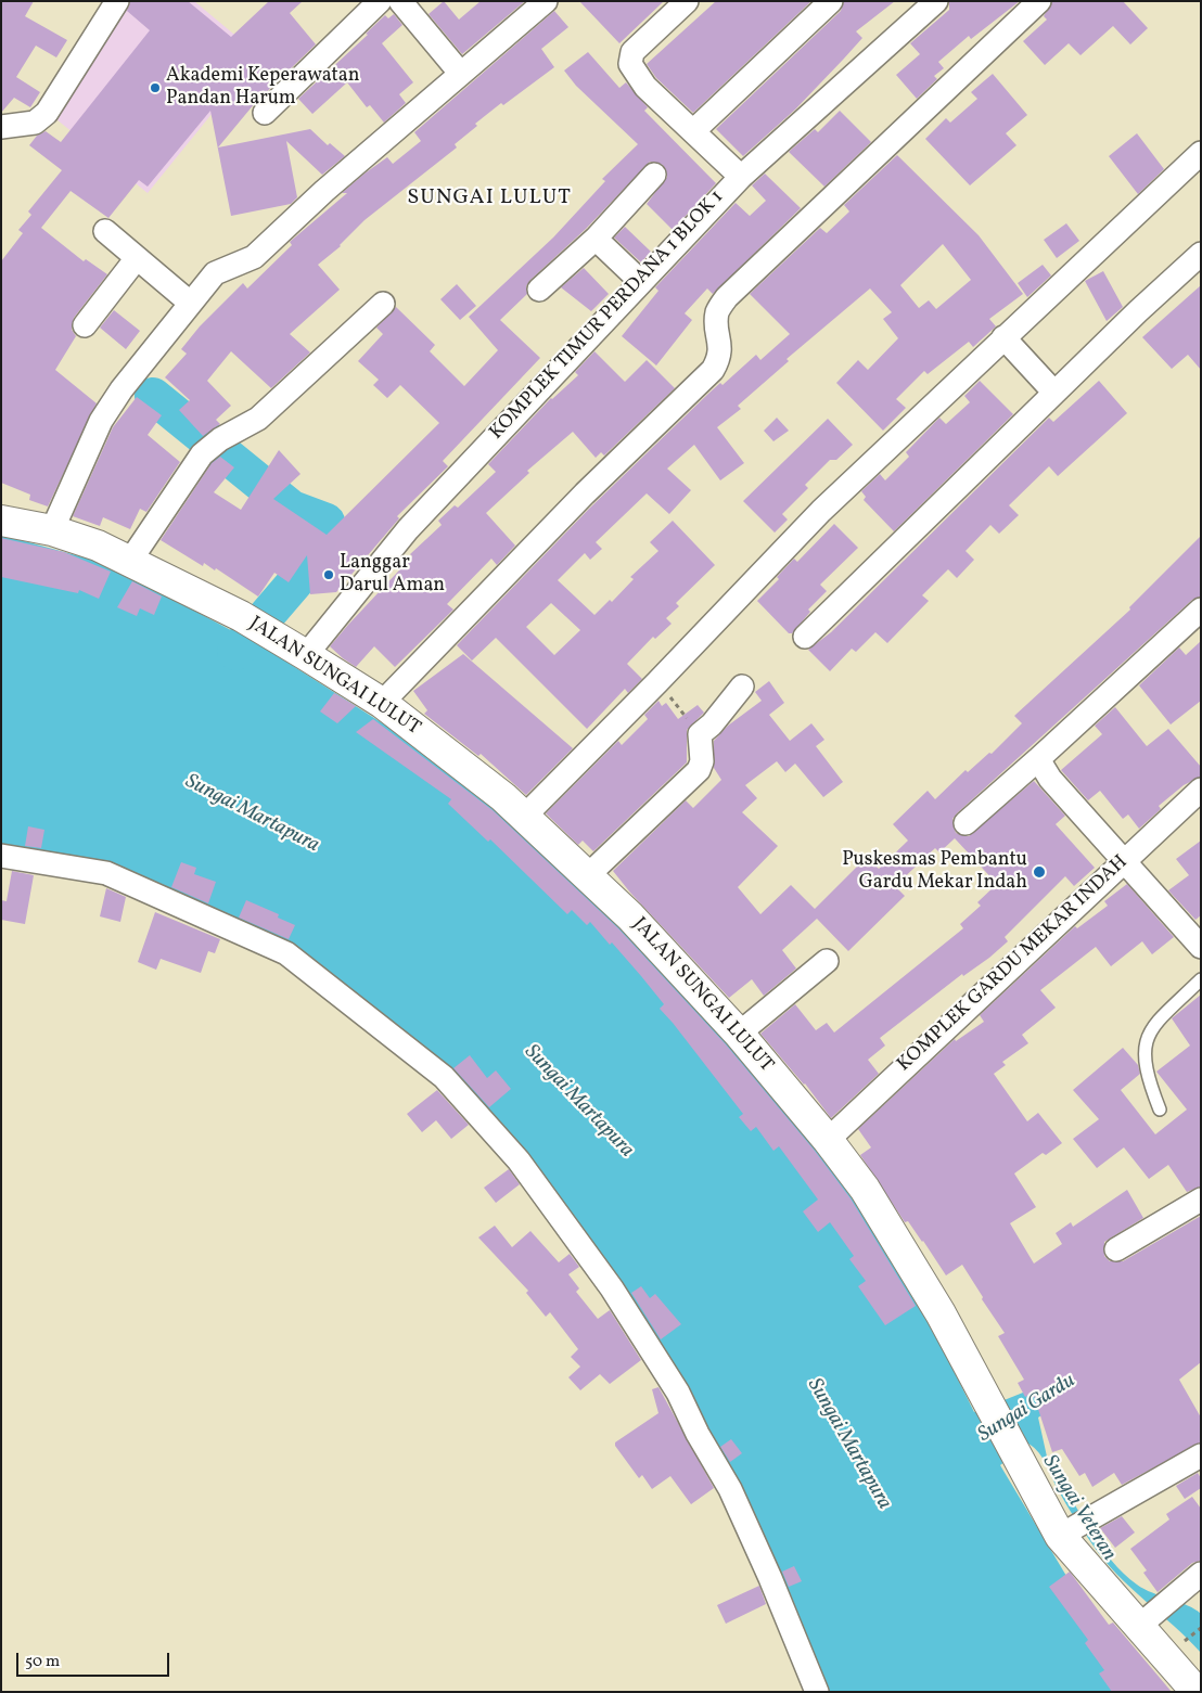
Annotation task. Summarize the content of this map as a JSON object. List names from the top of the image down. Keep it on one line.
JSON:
{"streets":{"main road":["JALAN SUNGAI LULUT"],"street":["KOMPLEK TIMUR PERDANA 1 BLOK 1","KOMPLEK GARDU MEKAR INDAH"]},"crossings":[["KOMPLEK TIMUR PERDANA 1 BLOK 1","JALAN SUNGAI LULUT"],["JALAN SUNGAI LULUT","KOMPLEK GARDU MEKAR INDAH"]],"districts":["SUNGAI LULUT"],"water":["Sungai Martapura","Sungai Gardu","Sungai Veteran"],"places":["Akademi Keperawatan Pandan Harum","Langgar Darul Aman","Puskesmas Pembantu Gardu Mekar Indah"],"scale_bar":"50 m"}
